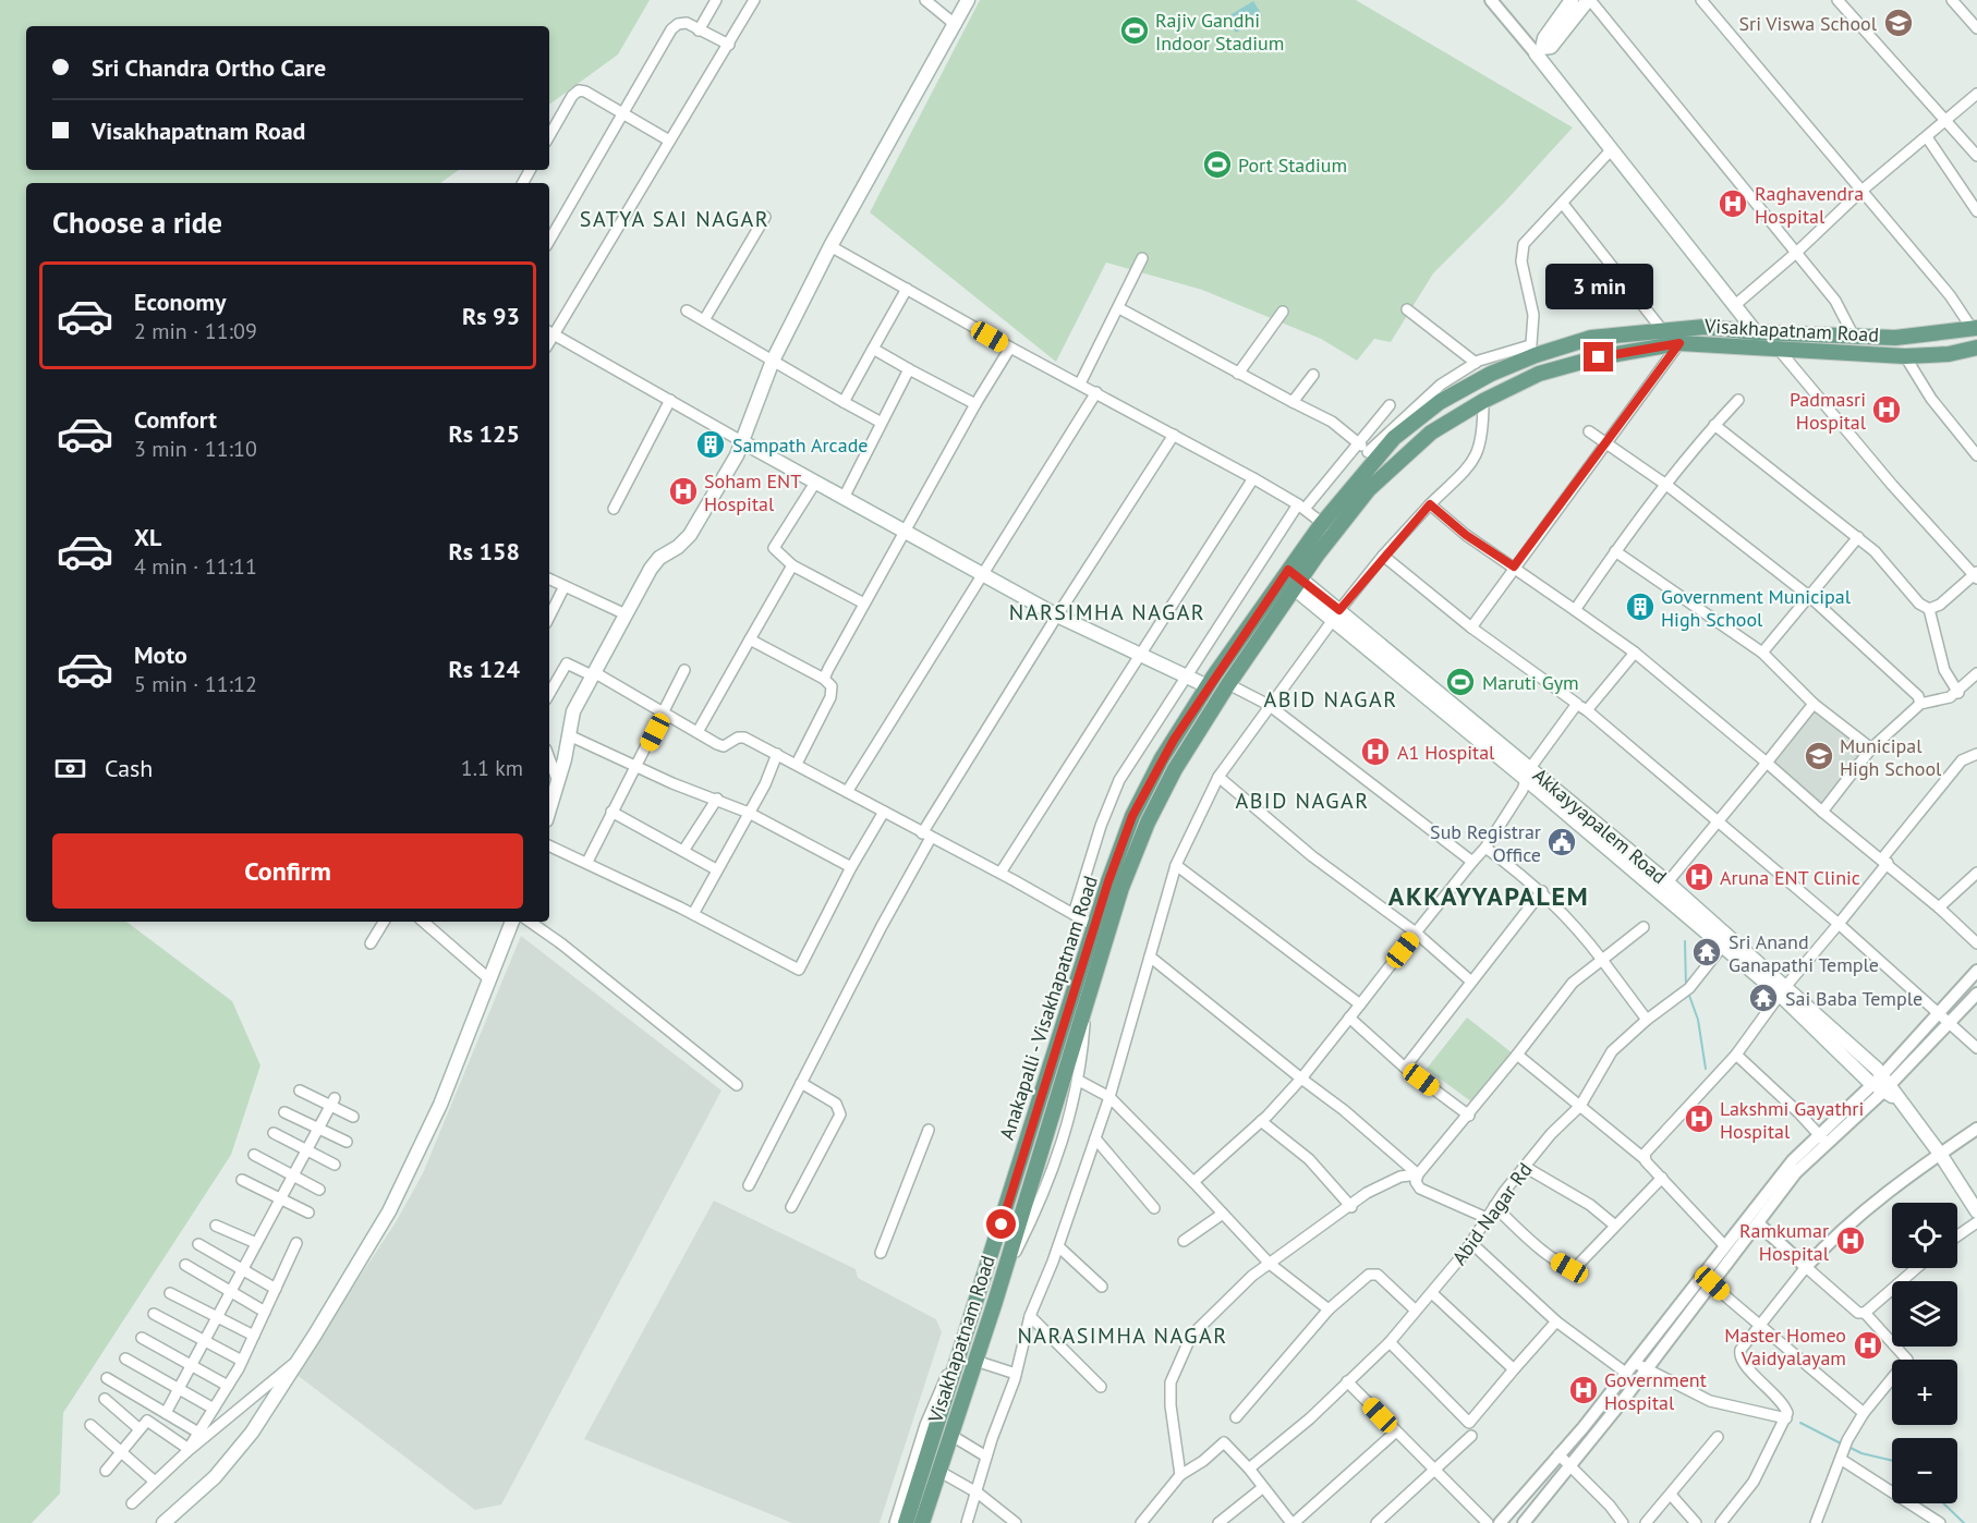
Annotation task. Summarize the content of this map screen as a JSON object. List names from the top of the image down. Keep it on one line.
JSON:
{"streets":{"main road":["Visakhapatnam Road","Akkayyapalem Road","Anakapalli - Visakhapatnam Road"],"street":["Abid Nagar Rd"]},"crossings":[["Visakhapatnam Road","Akkayyapalem Road"],["Akkayyapalem Road","Anakapalli - Visakhapatnam Road"]],"districts":["SATYA SAI NAGAR","NARSIMHA NAGAR","ABID NAGAR","ABID NAGAR","AKKAYYAPALEM","NARASIMHA NAGAR"],"places":{"school or university":["Sri Viswa School","Municipal High School"],"sports":["Rajiv Gandhi Indoor Stadium","Port Stadium","Maruti Gym"],"hospital":["Raghavendra Hospital","Padmasri Hospital","Soham ENT Hospital","A1 Hospital","Aruna ENT Clinic","Lakshmi Gayathri Hospital","Ramkumar Hospital","Master Homeo Vaidyalayam","Government Hospital"],"building":["Sampath Arcade","Government Municipal High School"],"public building":["Sub Registrar Office"],"temple":["Sri Anand Ganapathi Temple","Sai Baba Temple"]},"page":{"banner":["Sri Chandra Ortho Care","Visakhapatnam Road"],"heading":"Choose a ride","list":[{"name":"Economy","note":"2 min · 11:09","value":"Rs 93"},{"name":"Comfort","note":"3 min · 11:10","value":"Rs 125"},{"name":"XL","note":"4 min · 11:11","value":"Rs 158"},{"name":"Moto","note":"5 min · 11:12","value":"Rs 124"}],"bubble":"3 min","pay":["Cash","1.1 km"],"buttons":"Confirm","map_buttons":["+","−"]}}
